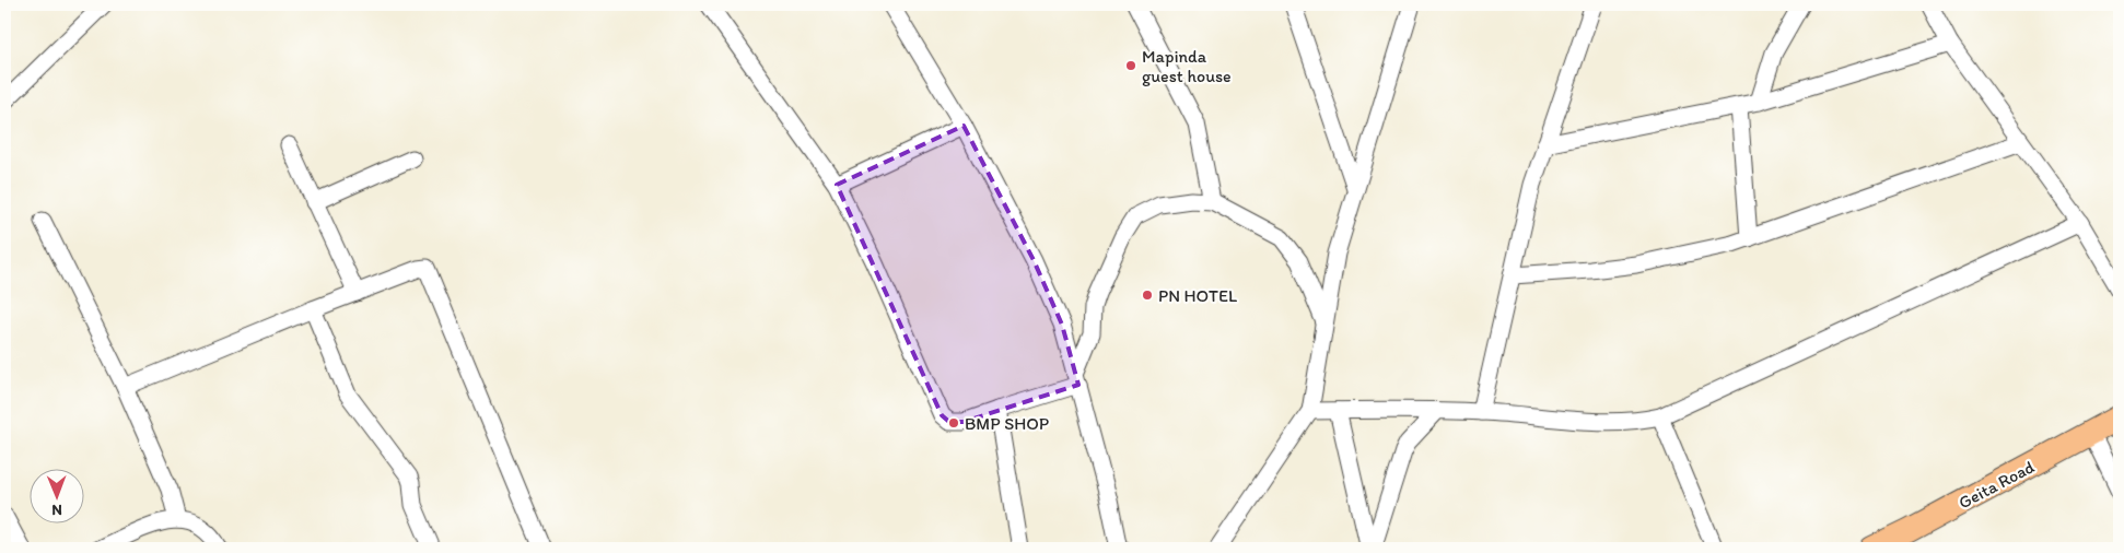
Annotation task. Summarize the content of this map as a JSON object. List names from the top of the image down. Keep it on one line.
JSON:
{"streets":{"highway":["Geita Road"]},"places":["Mapinda guest house","PN HOTEL","BMP SHOP"],"north":"bottom"}
